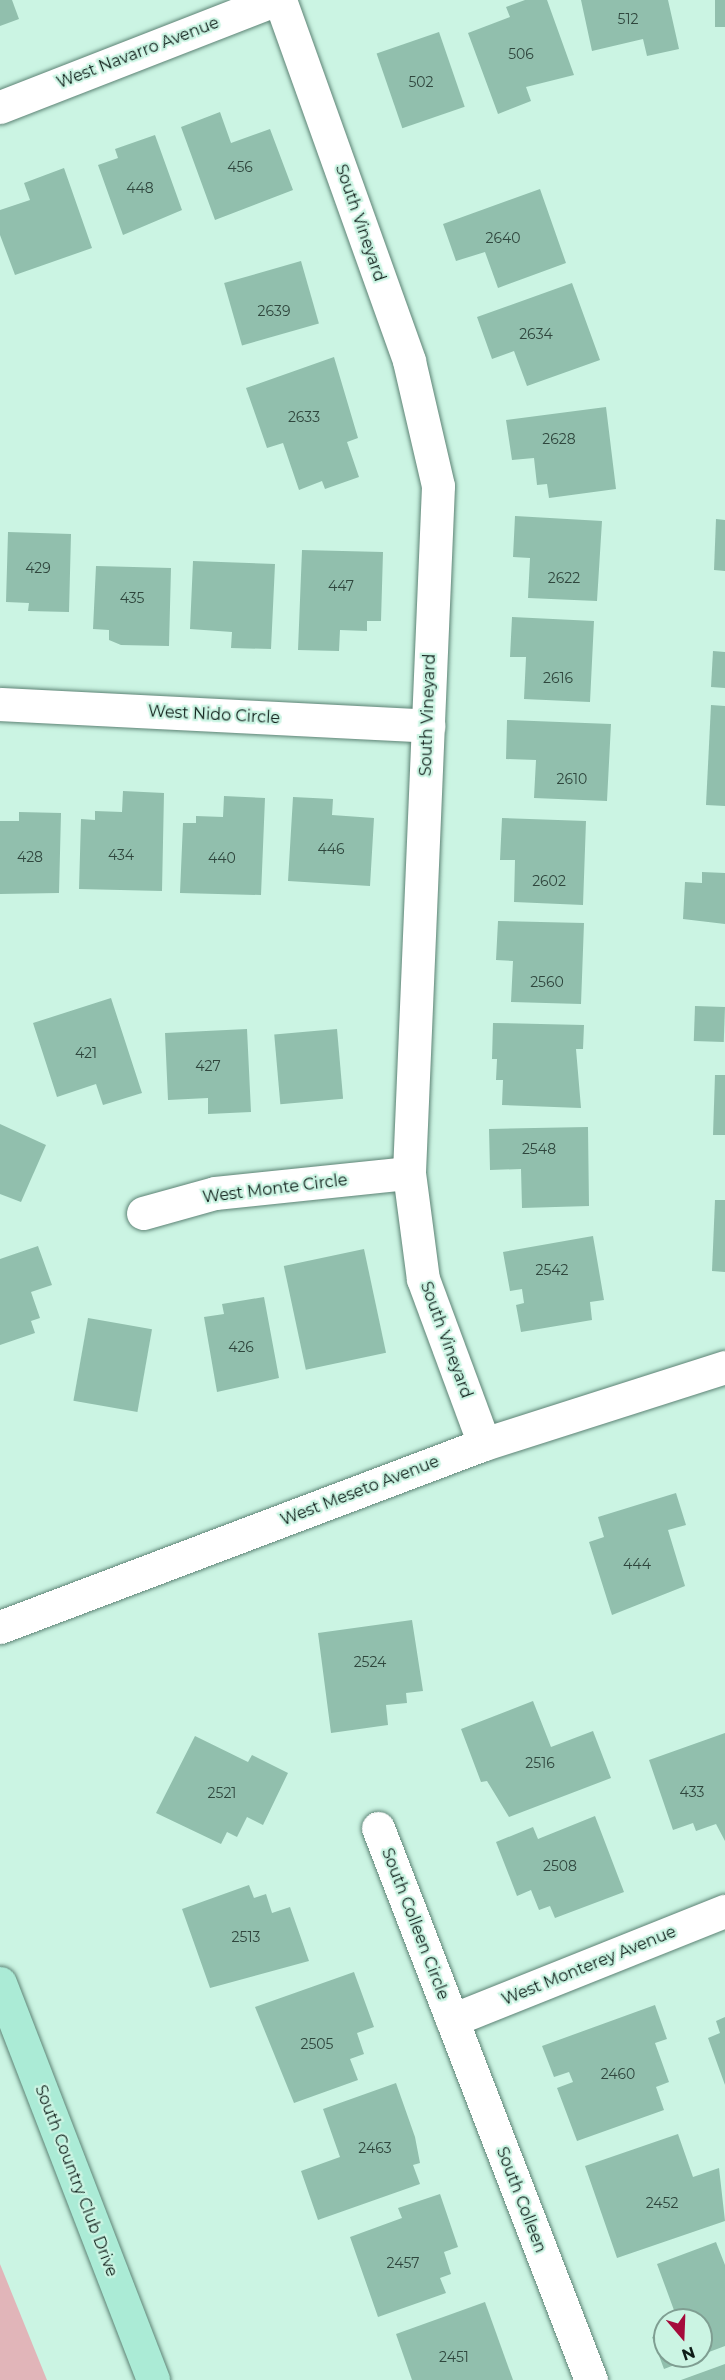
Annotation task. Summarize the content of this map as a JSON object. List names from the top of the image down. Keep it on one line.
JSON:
{"streets":{"main road":["South Country Club Drive"],"street":["West Navarro Avenue","South Vineyard","West Nido Circle","West Monte Circle","West Meseto Avenue","South Colleen Circle","West Monterey Avenue","South Colleen"]},"crossings":[["South Vineyard","West Nido Circle"],["South Vineyard","West Monte Circle"],["South Vineyard","West Meseto Avenue"],["South Colleen Circle","West Monterey Avenue"],["South Colleen Circle","South Colleen"],["West Monterey Avenue","South Colleen"]],"house_numbers":["512","506","502","456","448","2640","2639","2634","2633","2628","429","2622","447","435","2616","2610","446","434","428","440","2602","2560","421","427","2548","2542","426","444","2524","2516","433","2521","2508","2513","2505","2460","2463","2452","2457","2451"],"north":"bottom"}
